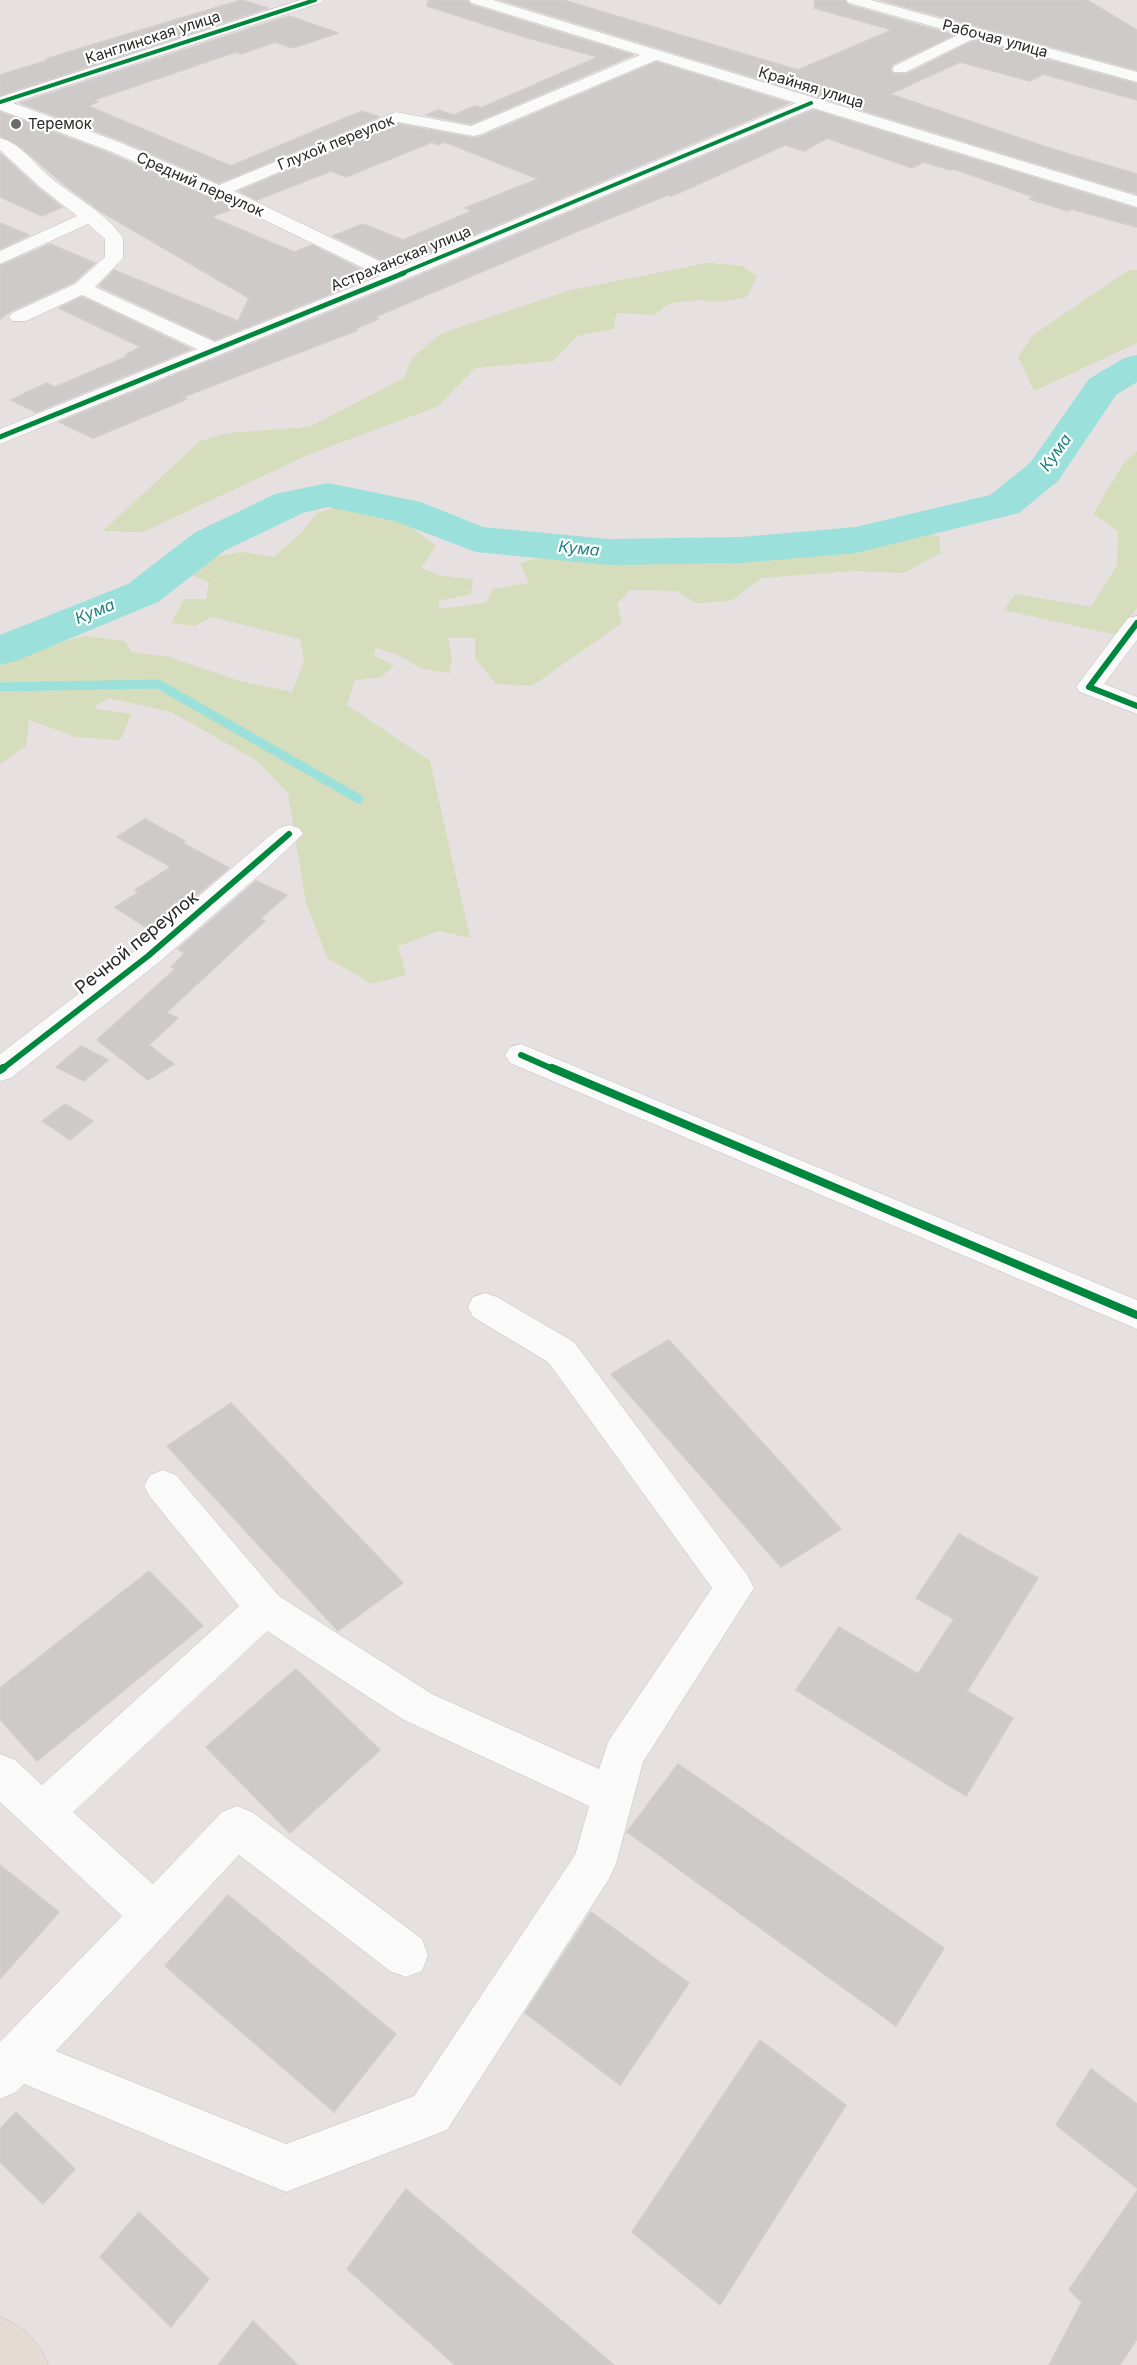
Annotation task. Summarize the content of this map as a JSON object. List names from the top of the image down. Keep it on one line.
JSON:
{"streets":{"street":["Канглинская улица","Рабочая улица","Крайняя улица","Глухой переулок","Средний переулок","Астраханская улица","Речной переулок"]},"crossings":[["Канглинская улица","Средний переулок"],["Крайняя улица","Глухой переулок"],["Крайняя улица","Астраханская улица"],["Глухой переулок","Средний переулок"],["Средний переулок","Астраханская улица"]],"water":["Кума"],"places":["Теремок"]}
